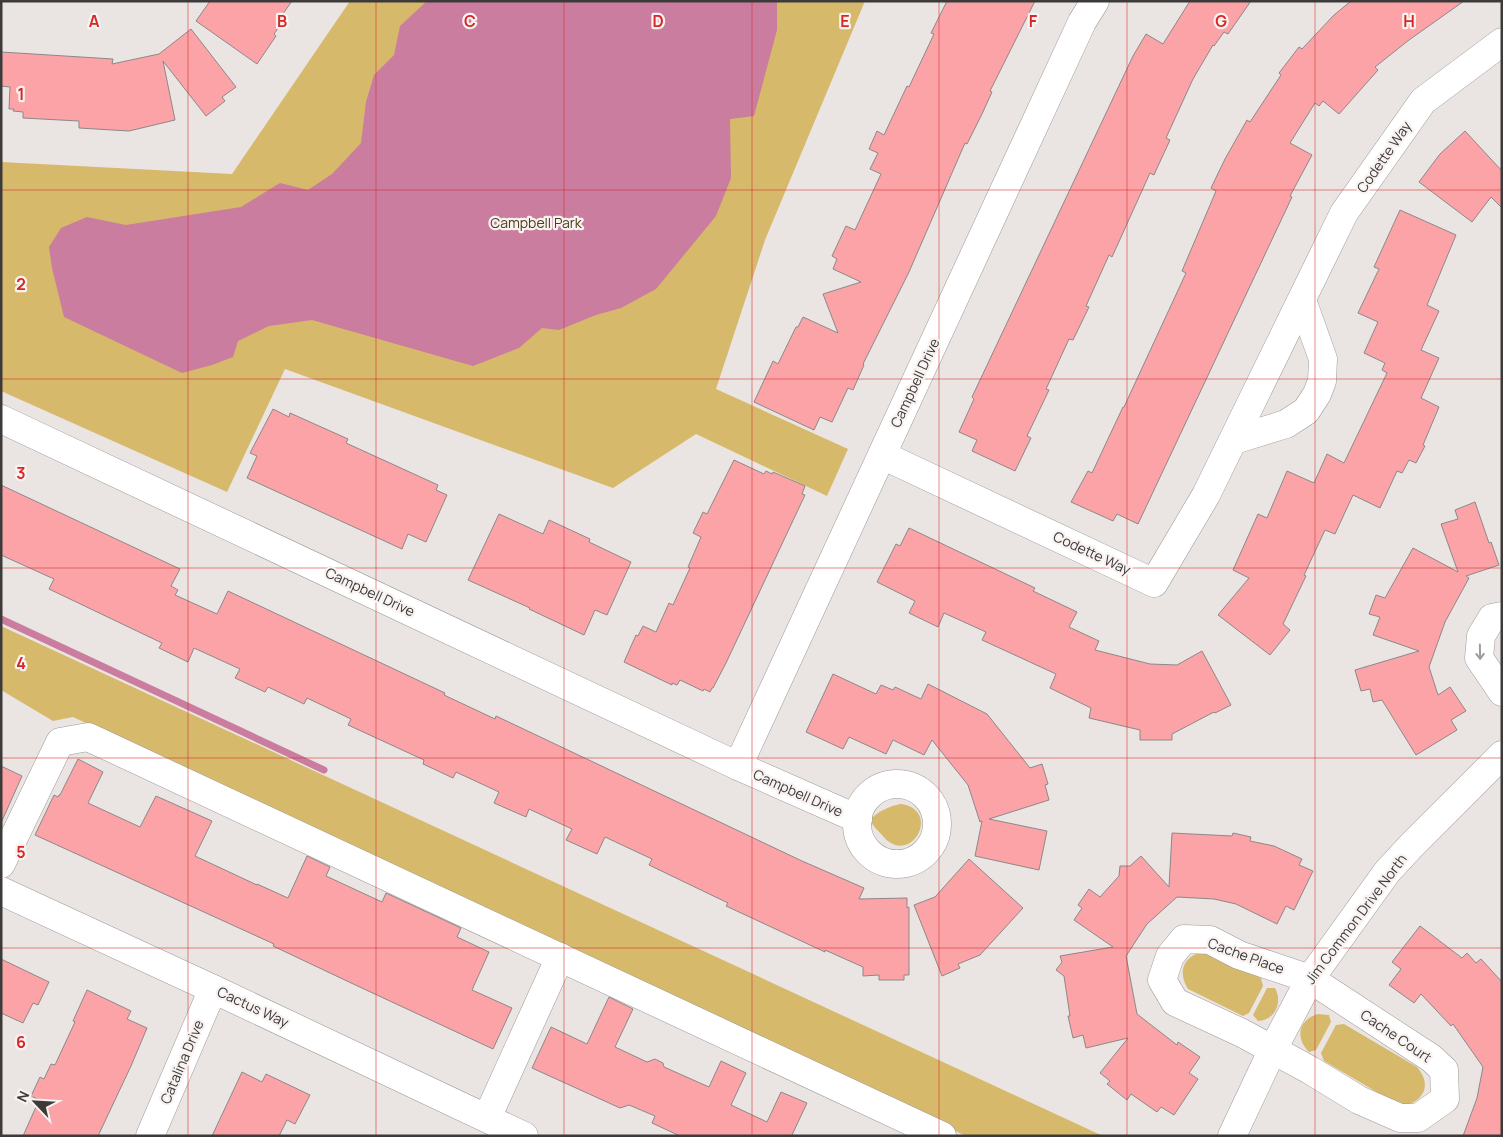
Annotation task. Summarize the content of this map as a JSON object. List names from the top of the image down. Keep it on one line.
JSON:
{"streets":{"street":["Codette Way","Campbell Drive","Jim Common Drive North","Cache Place","Cactus Way","Cache Court","Catalina Drive"]},"crossings":[["Codette Way","Campbell Drive"],["Jim Common Drive North","Cache Place"],["Jim Common Drive North","Cache Court"],["Cache Place","Cache Court"],["Cactus Way","Catalina Drive"]],"parks":["Campbell Park"],"north":"top left","grid":{"columns":["A","B","C","D","E","F","G","H"],"rows":["1","2","3","4","5","6"]}}
